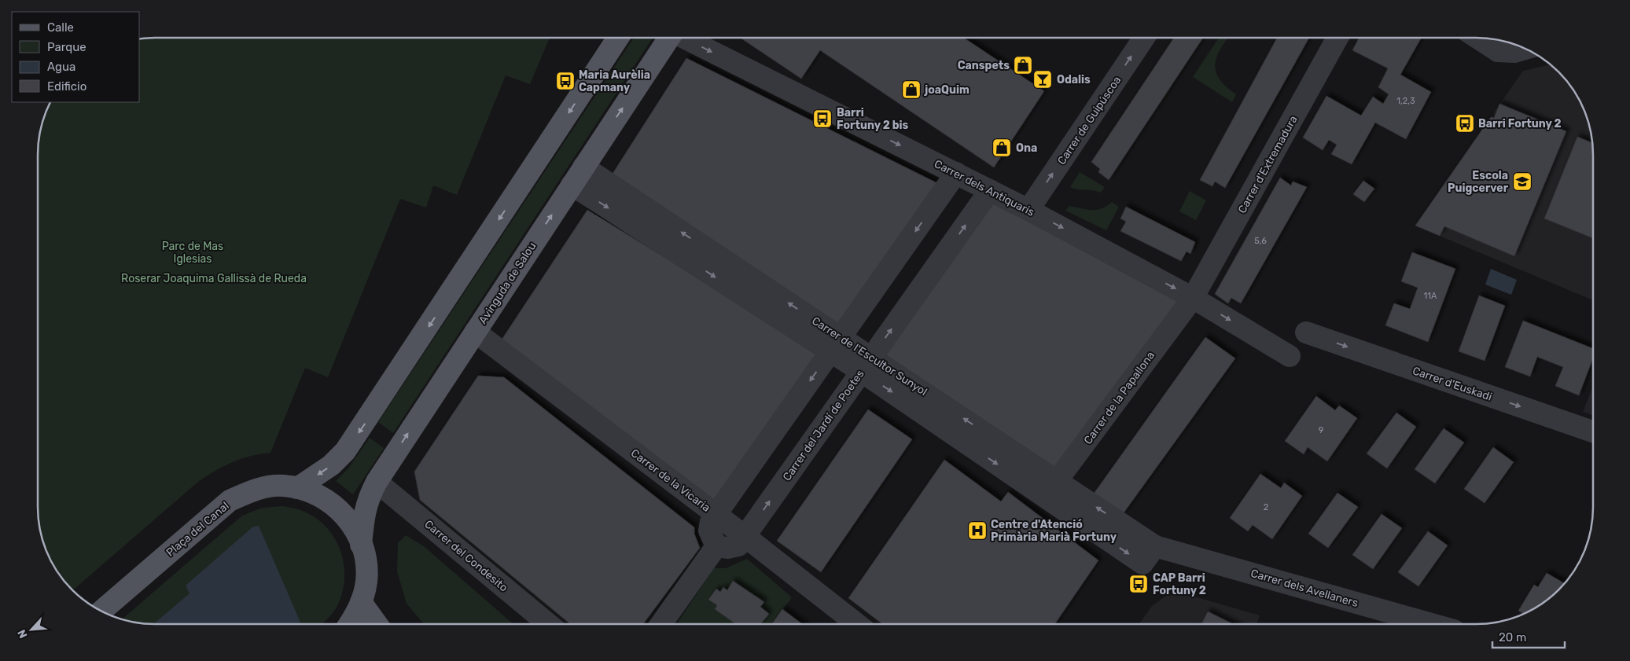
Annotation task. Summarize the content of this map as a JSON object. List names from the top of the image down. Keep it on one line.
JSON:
{"streets":{"main road":["Avinguda de Salou","Plaça del Canal"],"street":["Carrer de Guipúscoa","Carrer d'Extremadura","Carrer dels Antiquaris","Carrer de l'Escultor Sunyol","Carrer d'Euskadi","Carrer de la Papallona","Carrer del Jardí de Poetes","Carrer de la Vicaria","Carrer del Condesito","Carrer dels Avellaners"]},"crossings":[["Carrer de Guipúscoa","Carrer dels Antiquaris"],["Carrer d'Extremadura","Carrer dels Antiquaris"],["Carrer d'Extremadura","Carrer de la Papallona"],["Carrer dels Antiquaris","Carrer de la Papallona"],["Carrer dels Antiquaris","Carrer del Jardí de Poetes"],["Avinguda de Salou","Carrer de l'Escultor Sunyol"],["Avinguda de Salou","Carrer de la Vicaria"],["Avinguda de Salou","Plaça del Canal"],["Avinguda de Salou","Carrer del Condesito"],["Carrer de l'Escultor Sunyol","Carrer de la Papallona"],["Carrer de l'Escultor Sunyol","Carrer del Jardí de Poetes"],["Carrer de l'Escultor Sunyol","Carrer dels Avellaners"],["Carrer del Jardí de Poetes","Carrer de la Vicaria"]],"one_way":["Carrer de Guipúscoa","Carrer dels Antiquaris","Carrer d'Euskadi"],"parks":["Parc de Mas Iglesias","Roserar Joaquima Gallissà de Rueda"],"places":{"shop":["Canspets","joaQuim","Ona"],"bar":["Odalis"],"bus stop":["Maria Aurèlia Capmany","Barri Fortuny 2 bis","Barri Fortuny 2","CAP Barri Fortuny 2"],"school or university":["Escola Puigcerver"],"hospital":["Centre d'Atenció Primària Marià Fortuny"]},"house_numbers":["1,2,3","5,6","11A","9","2"],"legend":["Calle","Parque","Agua","Edificio"],"scale_bar":"20 m","north":"bottom left"}
